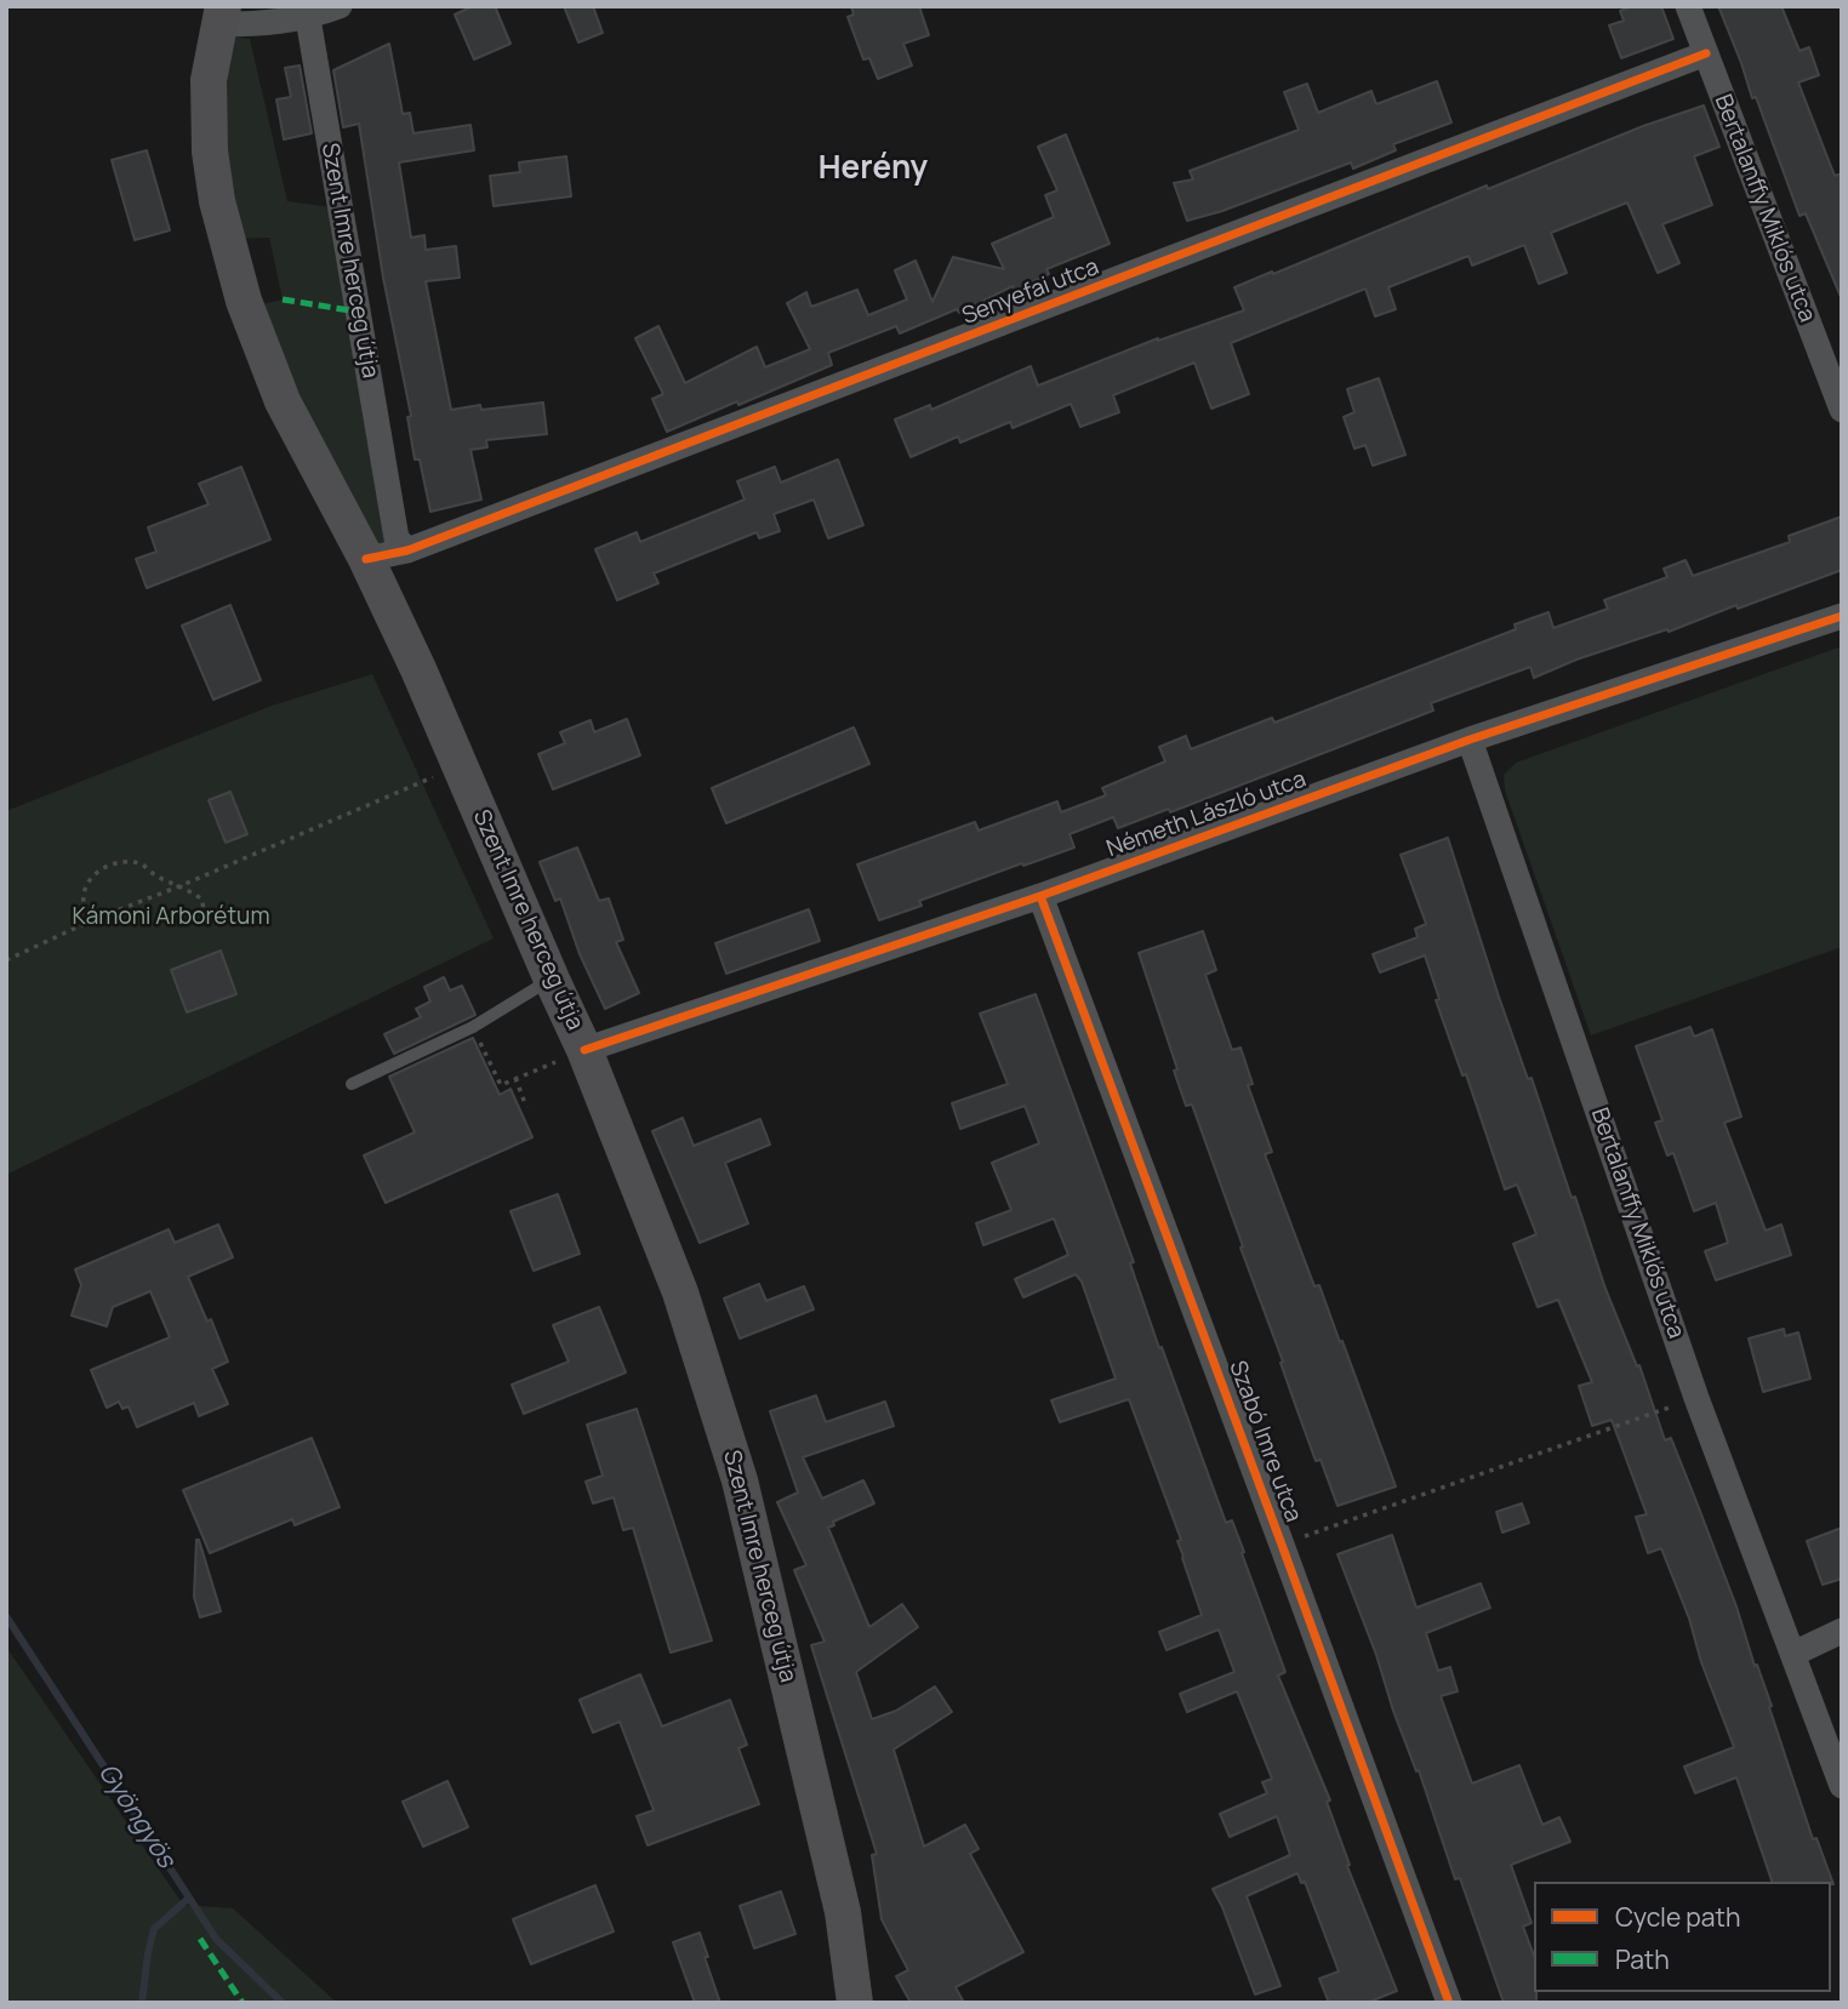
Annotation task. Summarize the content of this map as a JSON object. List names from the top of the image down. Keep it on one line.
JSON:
{"streets":{"main road":["Szent Imre herceg útja"],"street":["Bertalanffy Miklós utca","Senyefai utca","Németh László utca","Szabó Imre utca"]},"crossings":[["Bertalanffy Miklós utca","Senyefai utca"],["Bertalanffy Miklós utca","Németh László utca"],["Szent Imre herceg útja","Senyefai utca"],["Szent Imre herceg útja","Németh László utca"],["Németh László utca","Szabó Imre utca"]],"districts":["Herény"],"water":["Gyöngyös"],"parks":["Kámoni Arborétum"],"legend":["Cycle path","Path"]}
